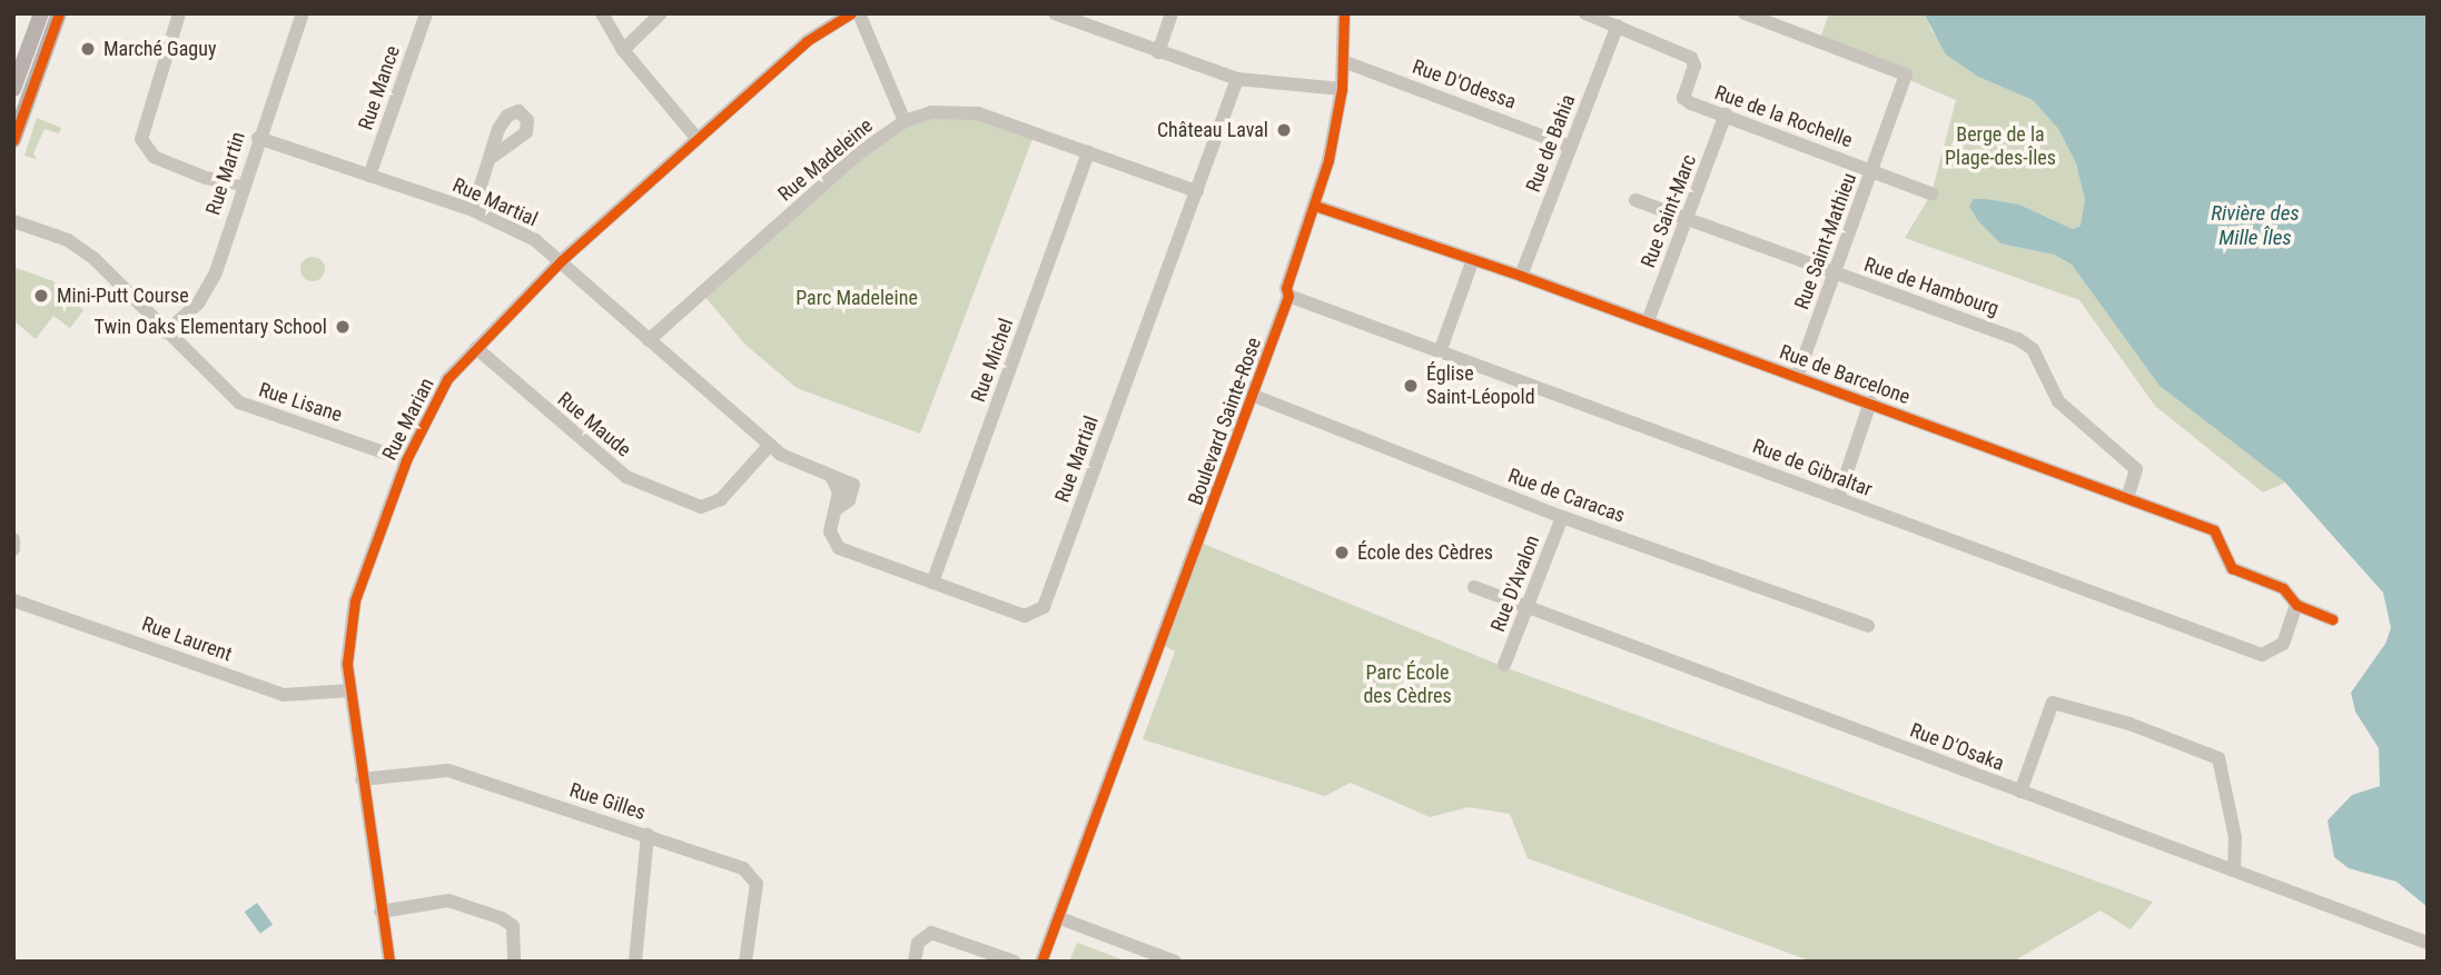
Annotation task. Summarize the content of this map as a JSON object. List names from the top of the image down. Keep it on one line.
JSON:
{"streets":{"street":["Rue D'Odessa","Rue Mance","Rue de la Rochelle","Rue de Bahia","Rue Madeleine","Rue Martin","Rue Martial","Rue Saint-Marc","Rue Saint-Mathieu","Rue de Hambourg","Rue Michel","Rue de Barcelone","Rue Lisane","Rue Marian","Boulevard Sainte-Rose","Rue Maude","Rue de Gibraltar","Rue de Caracas","Rue D'Avalon","Rue Laurent","Rue D'Osaka","Rue Gilles"]},"crossings":[["Rue D'Odessa","Rue de Bahia"],["Rue D'Odessa","Boulevard Sainte-Rose"],["Rue Mance","Rue Martial"],["Rue de la Rochelle","Rue de Bahia"],["Rue de la Rochelle","Rue Saint-Marc"],["Rue de la Rochelle","Rue Saint-Mathieu"],["Rue de Bahia","Rue de Barcelone"],["Rue Madeleine","Rue Martial"],["Rue Madeleine","Rue Michel"],["Rue Martin","Rue Martial"],["Rue Martin","Rue Lisane"],["Rue Martial","Rue Michel"],["Rue Martial","Rue Marian"],["Rue Martial","Rue Maude"],["Rue Saint-Marc","Rue de Hambourg"],["Rue Saint-Marc","Rue de Barcelone"],["Rue Saint-Mathieu","Rue de Hambourg"],["Rue Saint-Mathieu","Rue de Barcelone"],["Rue de Hambourg","Rue de Barcelone"],["Rue de Barcelone","Boulevard Sainte-Rose"],["Rue de Barcelone","Rue de Gibraltar"],["Rue Lisane","Rue Marian"],["Rue Marian","Rue Maude"],["Rue Marian","Rue Laurent"],["Rue Marian","Rue Gilles"],["Boulevard Sainte-Rose","Rue de Gibraltar"],["Boulevard Sainte-Rose","Rue de Caracas"],["Rue de Caracas","Rue D'Avalon"],["Rue D'Avalon","Rue D'Osaka"]],"water":["Rivière des Mille Îles"],"parks":["Berge de la Plage-des-Îles","Parc Madeleine","Parc École des Cèdres"],"places":["Marché Gaguy","Château Laval","Mini-Putt Course","Twin Oaks Elementary School","Église Saint-Léopold","École des Cèdres"]}
